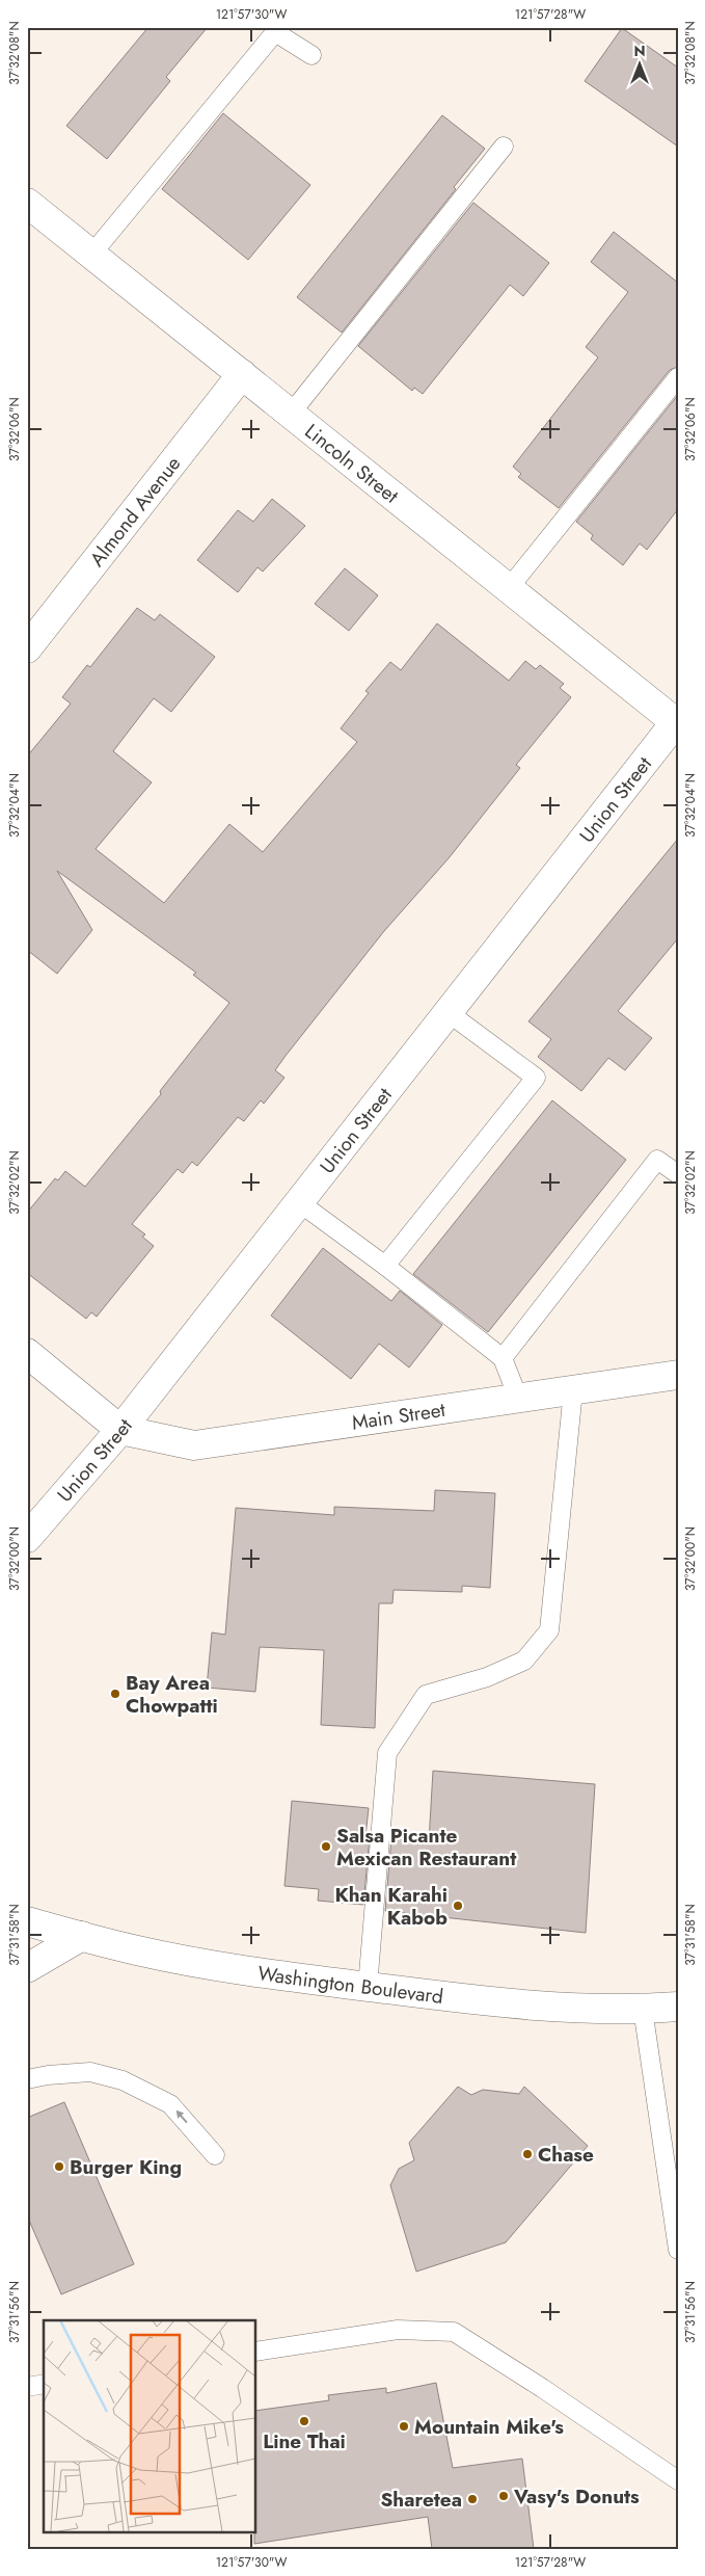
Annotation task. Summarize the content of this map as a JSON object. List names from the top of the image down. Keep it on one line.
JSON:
{"streets":{"street":["Lincoln Street","Almond Avenue","Union Street","Main Street","Washington Boulevard"]},"crossings":[["Lincoln Street","Almond Avenue"],["Lincoln Street","Union Street"],["Union Street","Main Street"]],"places":["Bay Area Chowpatti","Salsa Picante Mexican Restaurant","Khan Karahi Kabob","Chase","Burger King","Line Thai","Mountain Mike's","Vasy's Donuts","Sharetea"],"north":"top","coordinates":["121°57'30\"W","121°57'28\"W","37°32'08\"N","37°32'06\"N","37°32'04\"N","37°32'02\"N","37°32'00\"N","37°31'58\"N","37°31'56\"N"]}
